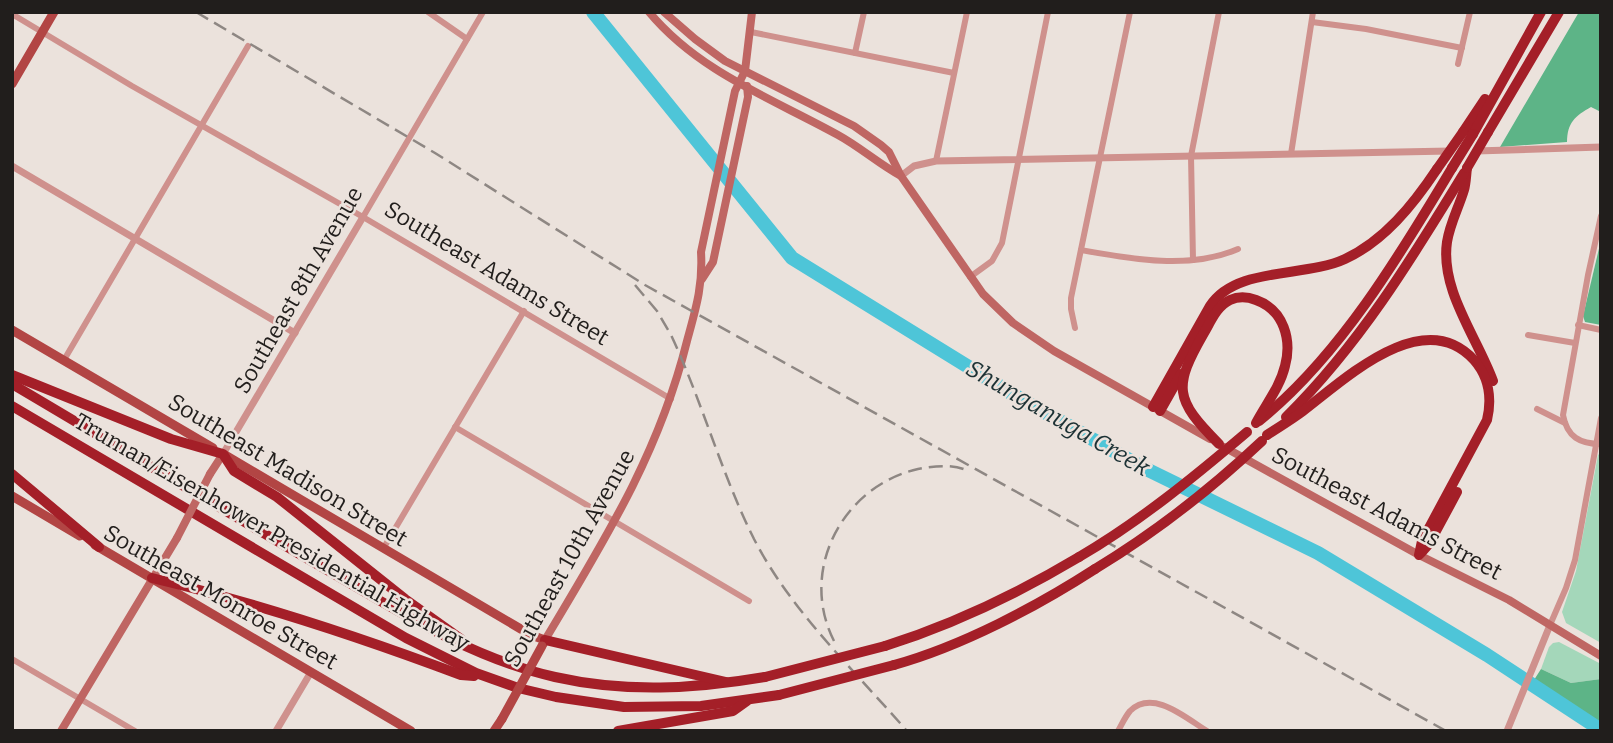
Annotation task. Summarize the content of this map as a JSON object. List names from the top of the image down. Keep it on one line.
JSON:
{"streets":{"highway":["Truman/Eisenhower Presidential Highway"],"main road":["Southeast Adams Street","Southeast 8th Avenue","Southeast Madison Street","Southeast 10th Avenue","Southeast Monroe Street"]},"crossings":[["Southeast Adams Street","Southeast 8th Avenue"],["Southeast Adams Street","Southeast 10th Avenue"],["Southeast 8th Avenue","Southeast Madison Street"],["Southeast 8th Avenue","Southeast Monroe Street"],["Southeast Madison Street","Southeast 10th Avenue"]],"water":["Shunganuga Creek"]}
